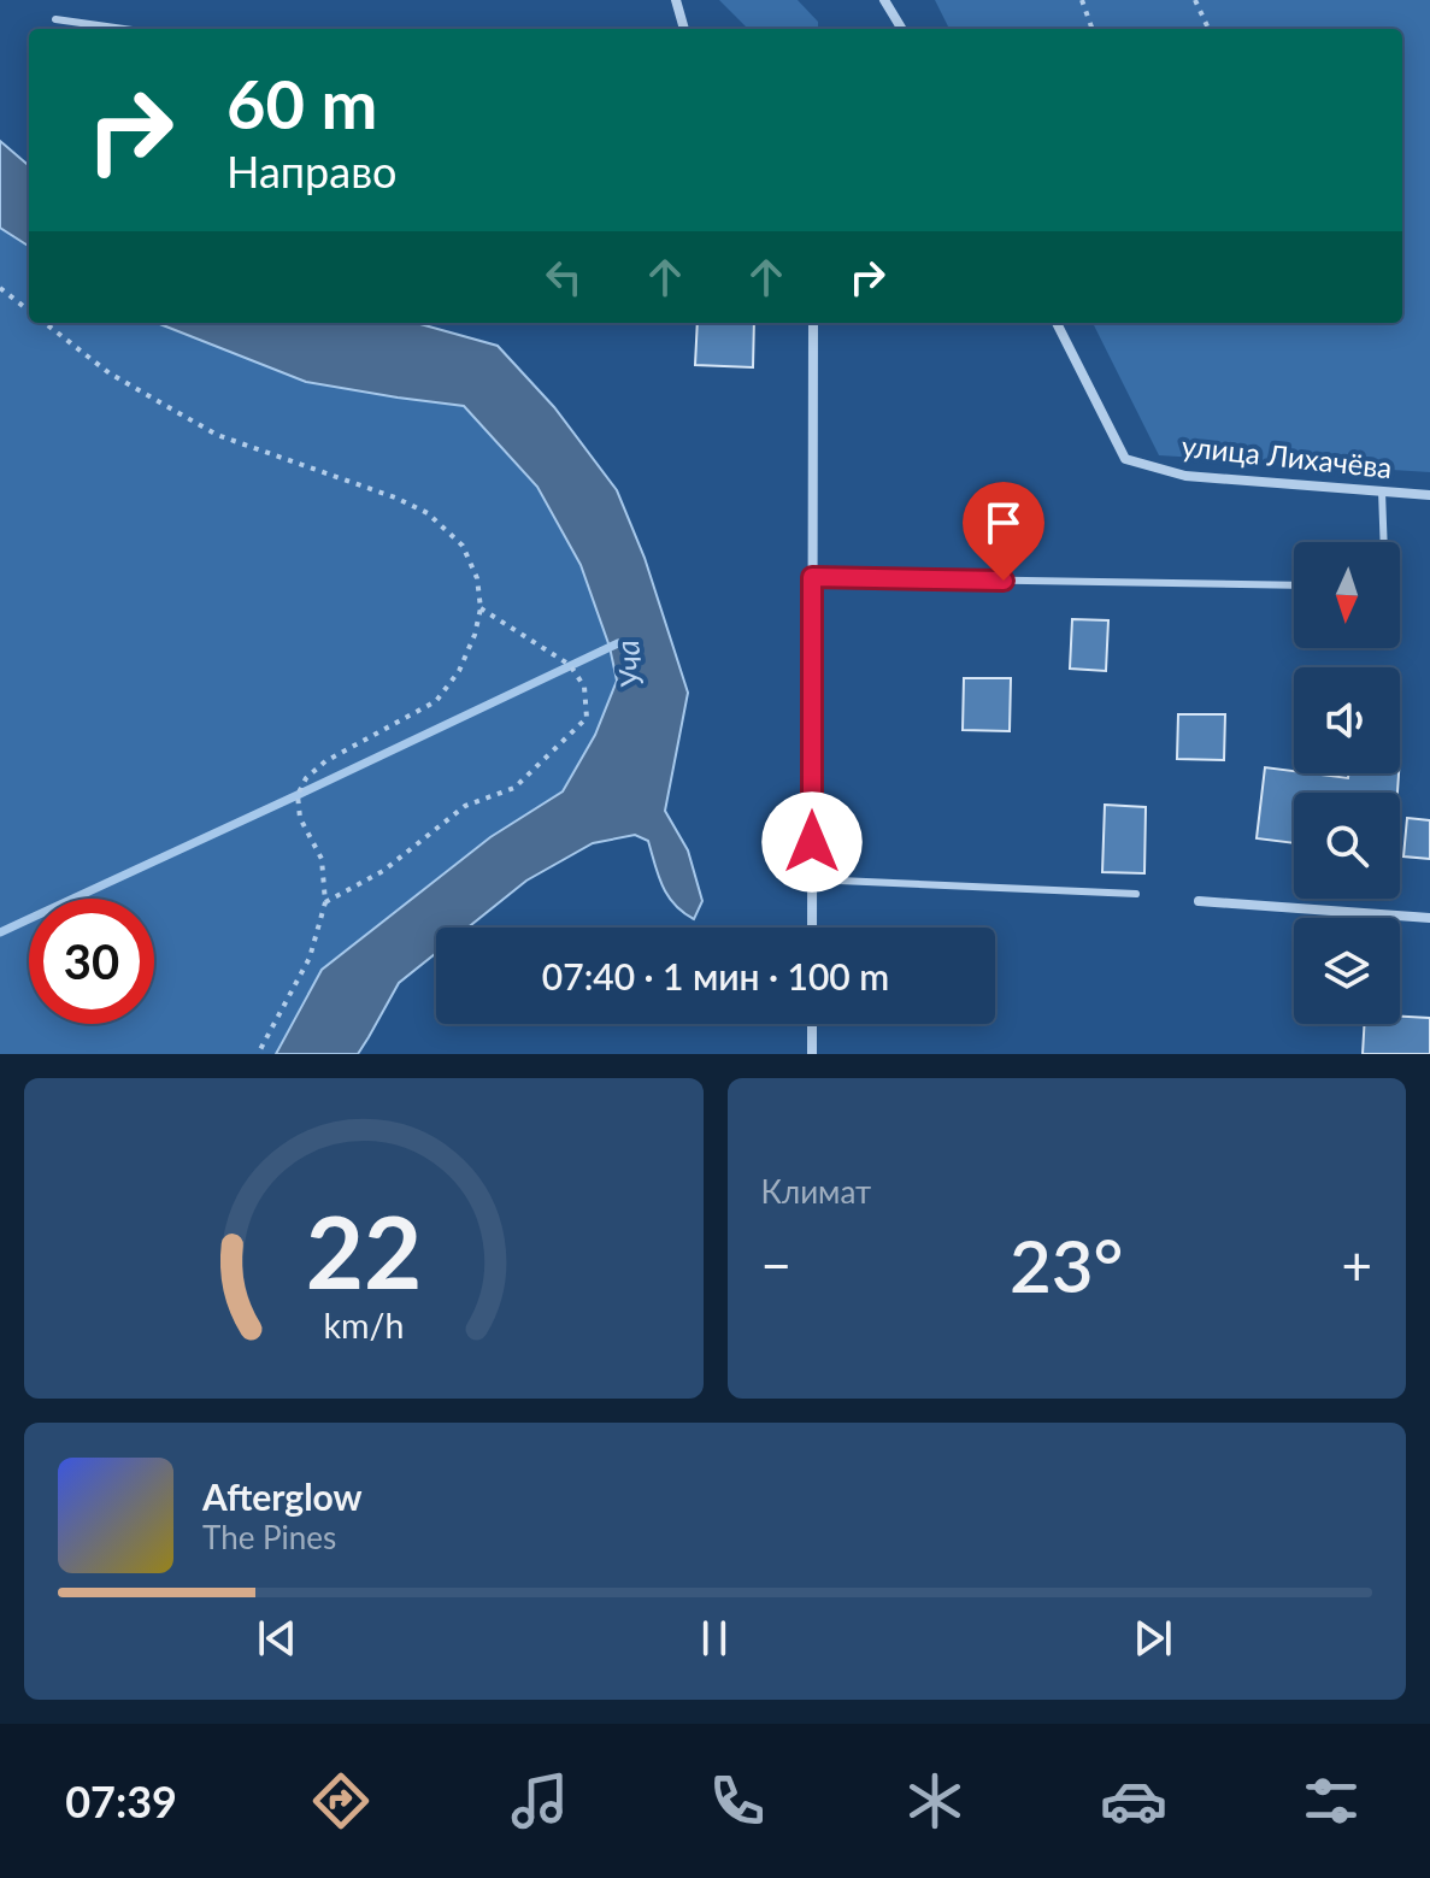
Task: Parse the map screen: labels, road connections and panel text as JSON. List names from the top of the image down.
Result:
{
  "streets": {
    "street": ["улица Лихачёва"]
  },
  "water": ["Уча"],
  "north": "bottom",
  "page": {
    "turn": ["60 m", "Направо"],
    "limit": "30",
    "trip": "07:40 · 1 мин · 100 m",
    "tile": "Климат",
    "heat": ["−", "23°", "+"],
    "song": ["Afterglow", "The Pines"],
    "tabs": "07:39",
    "gauge": ["22", "km/h"]
  }
}
